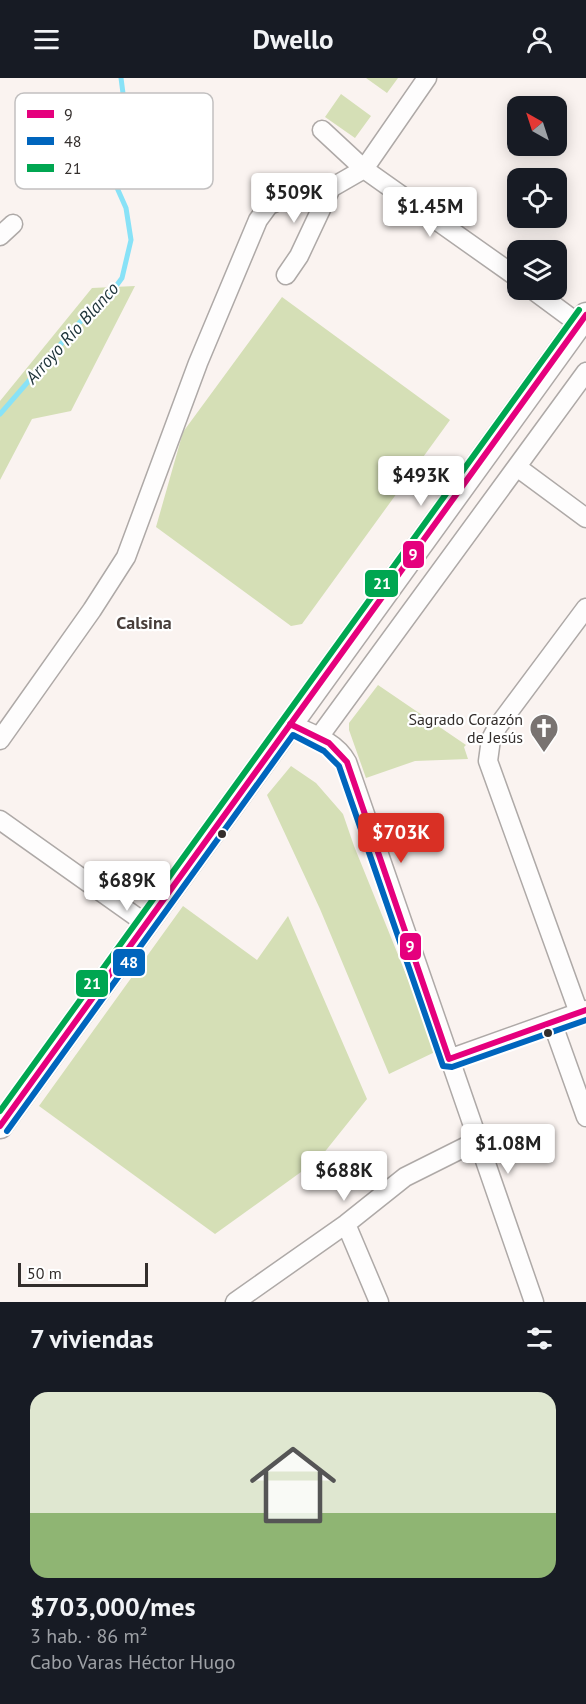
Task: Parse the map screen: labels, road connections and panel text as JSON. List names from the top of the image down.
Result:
{
  "districts": ["Calsina"],
  "water": ["Arroyo Río Blanco"],
  "places": {
    "church": ["Sagrado Corazón de Jesús"]
  },
  "lines": ["transit line 21", "transit line 9", "transit line 48"],
  "legend": ["9", "48", "21"],
  "scale_bar": "50 m",
  "north": "top left",
  "page": {
    "header": "Dwello",
    "price": [
      "$509K",
      "$1.45M",
      "$493K",
      "$703K",
      "$689K",
      "$1.08M",
      "$688K"
    ],
    "scale": "50 m",
    "heading": "7 viviendas",
    "list": [
      {
        "name": "$703,000/mes",
        "note": "3 hab. · 86 m² · Cabo Varas Héctor Hugo"
      }
    ]
  }
}
